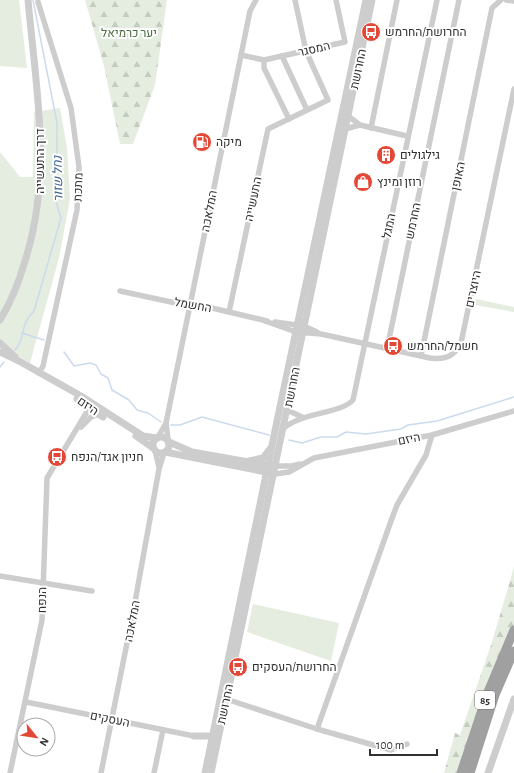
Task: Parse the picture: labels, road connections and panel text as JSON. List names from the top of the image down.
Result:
{
  "streets": {
    "highway": ["85"],
    "street": [
      "המסגר",
      "החרושת",
      "דרך התעשייה",
      "האופן",
      "מתכת",
      "התעשייה",
      "המלאכה",
      "החרמש",
      "המגל",
      "היוצרים",
      "החשמל",
      "היזם",
      "הנפח",
      "העסקים"
    ]
  },
  "crossings": [
    ["המסגר", "התעשייה"],
    ["המסגר", "המלאכה"],
    ["החרושת", "המגל"],
    ["החרושת", "היוצרים"],
    ["החרושת", "החשמל"],
    ["החרושת", "היזם"],
    ["האופן", "היוצרים"],
    ["מתכת", "היזם"],
    ["התעשייה", "החשמל"],
    ["המלאכה", "החשמל"],
    ["המלאכה", "היזם"],
    ["המלאכה", "העסקים"],
    ["החרמש", "היוצרים"],
    ["המגל", "היוצרים"],
    ["היוצרים", "החשמל"],
    ["היזם", "הנפח"],
    ["הנפח", "העסקים"]
  ],
  "water": ["נחל שזור"],
  "parks": ["יער כרמיאל"],
  "places": {
    "bus stop": [
      "החרושת/החרמש",
      "חשמל/החרמש",
      "חניון אגד/הנפח",
      "החרושת/העסקים"
    ],
    "fuel station": ["מיקה"],
    "building": ["גילגולים"],
    "shop": ["רוזן ומינץ"]
  },
  "scale_bar": "100 m",
  "north": "bottom right"
}
